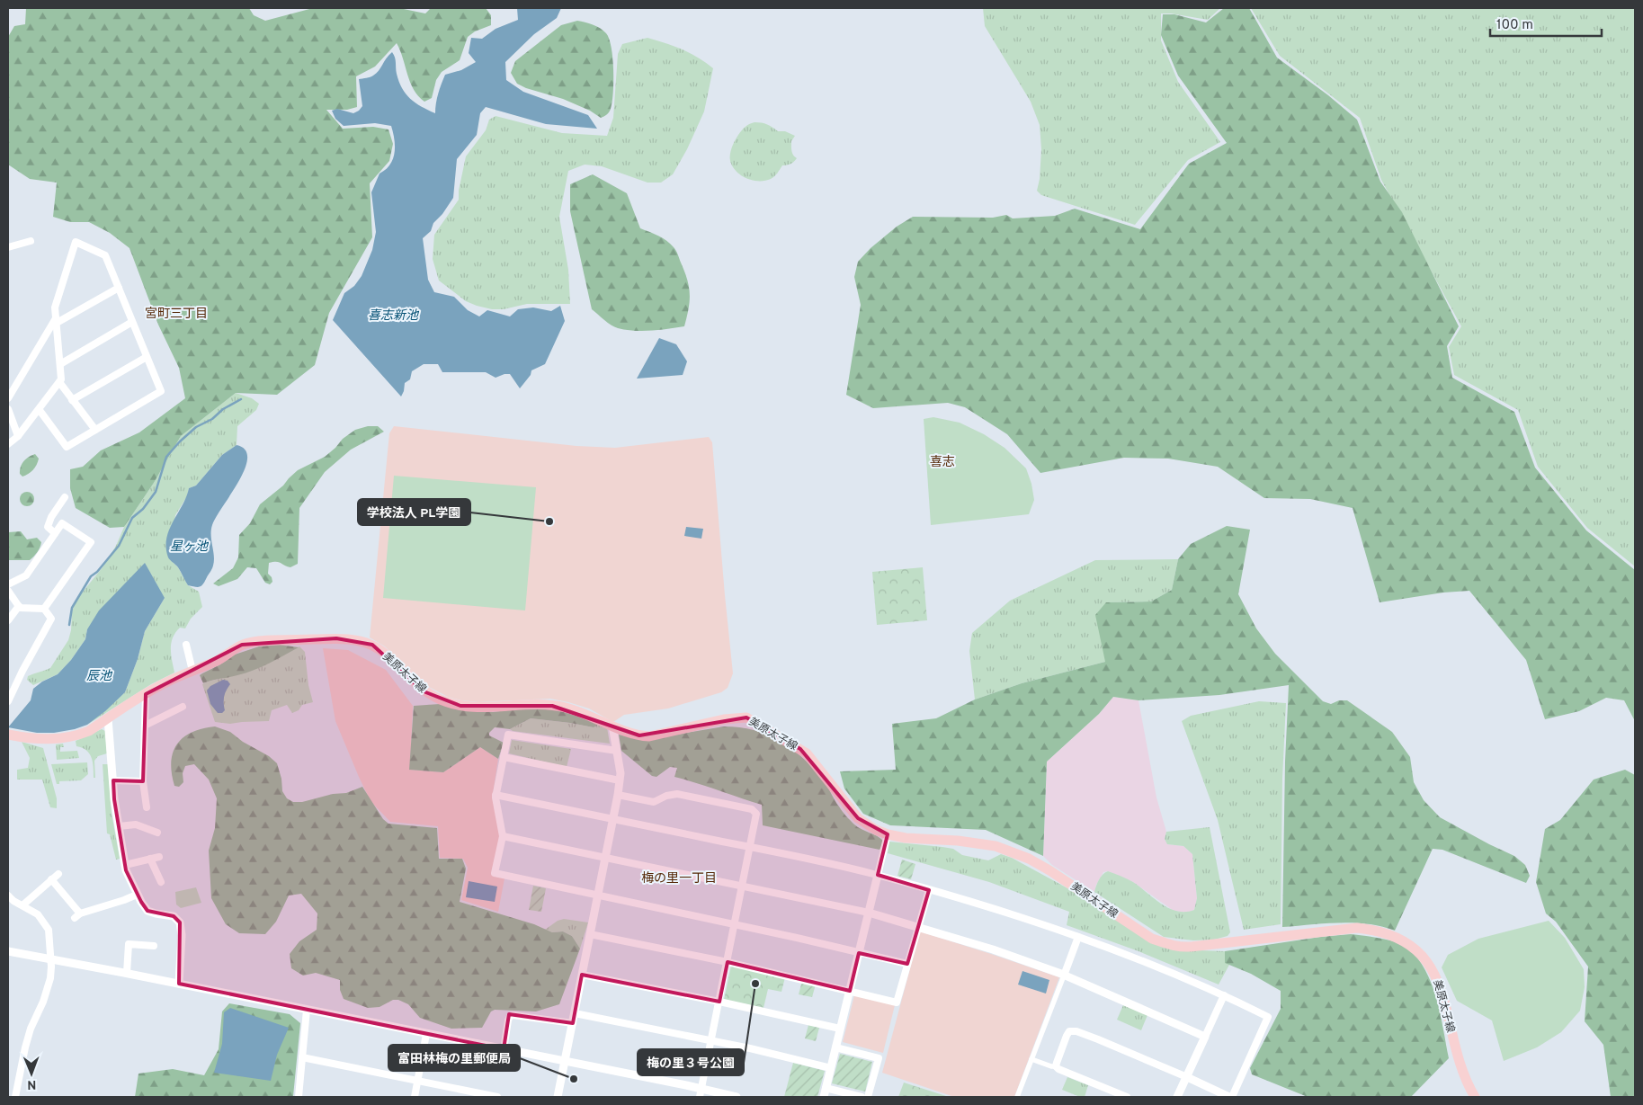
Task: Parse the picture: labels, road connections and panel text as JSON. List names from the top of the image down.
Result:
{
  "streets": {
    "main road": ["美原太子線"]
  },
  "districts": ["宮町三丁目", "喜志", "梅の里一丁目"],
  "water": ["喜志新池", "星ヶ池", "辰池"],
  "places": ["学校法人 PL学園", "梅の里３号公園", "富田林梅の里郵便局"],
  "scale_bar": "100 m",
  "north": "bottom"
}
